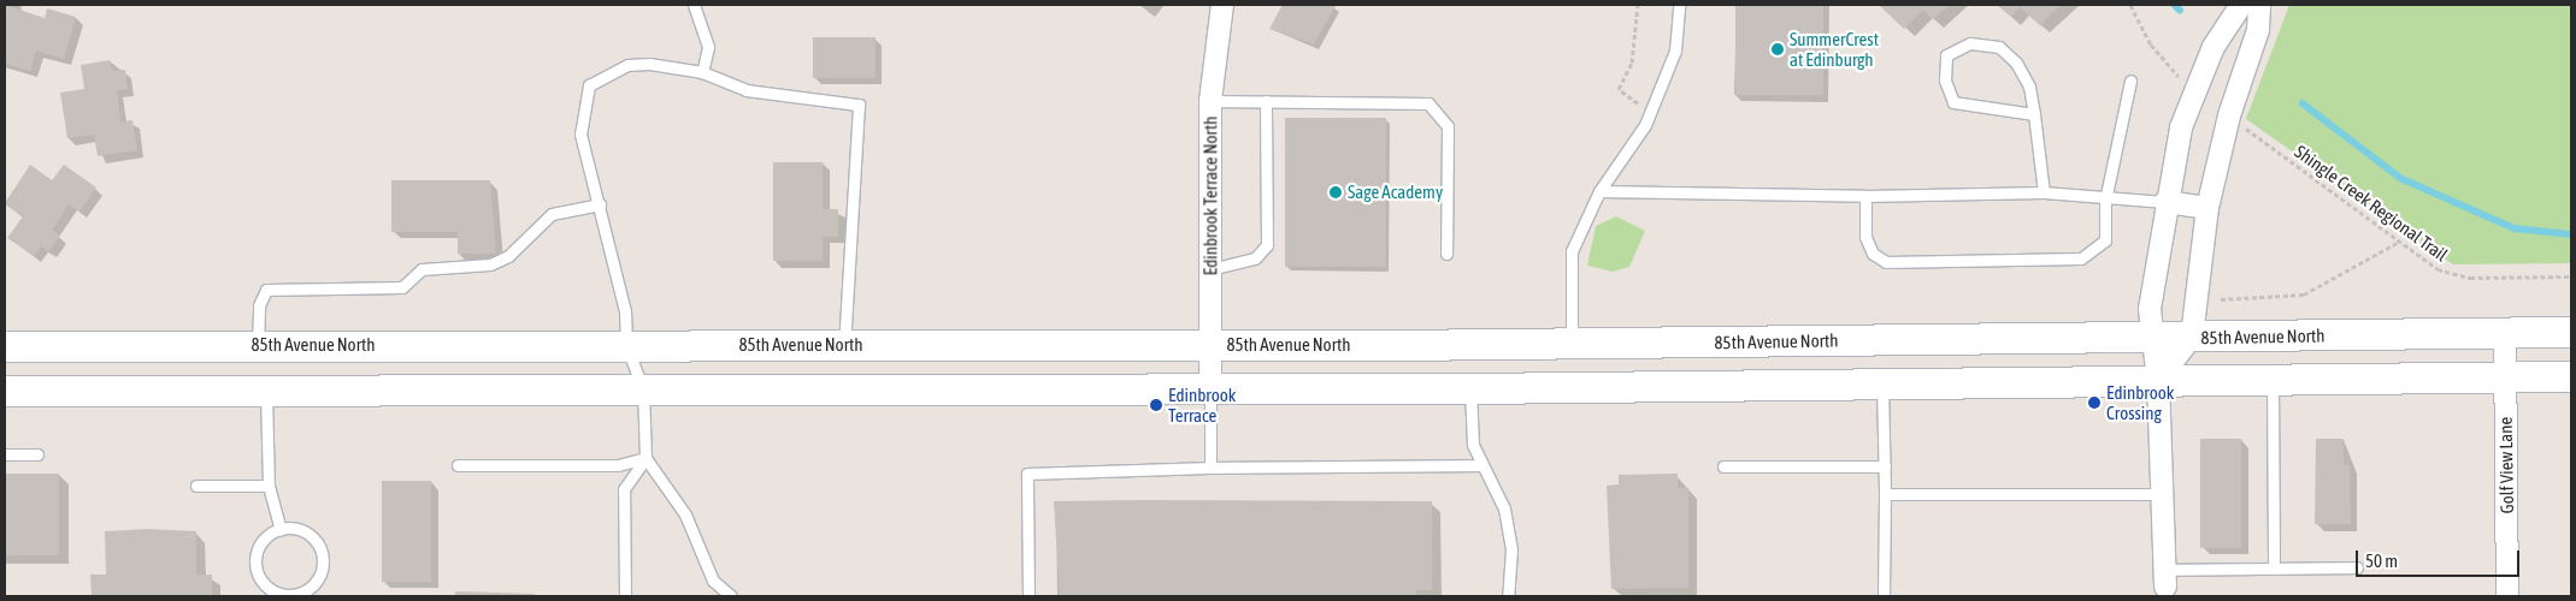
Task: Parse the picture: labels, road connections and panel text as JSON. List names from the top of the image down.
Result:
{
  "streets": {
    "main road": ["85th Avenue North"],
    "street": ["Edinbrook Terrace North", "Golf View Lane"],
    "path": ["Shingle Creek Regional Trail"]
  },
  "crossings": [
    ["Edinbrook Terrace North", "85th Avenue North"],
    ["85th Avenue North", "Golf View Lane"]
  ],
  "places": [
    "SummerCrest at Edinburgh",
    "Sage Academy",
    "Edinbrook Crossing",
    "Edinbrook Terrace"
  ],
  "scale_bar": "50 m"
}
